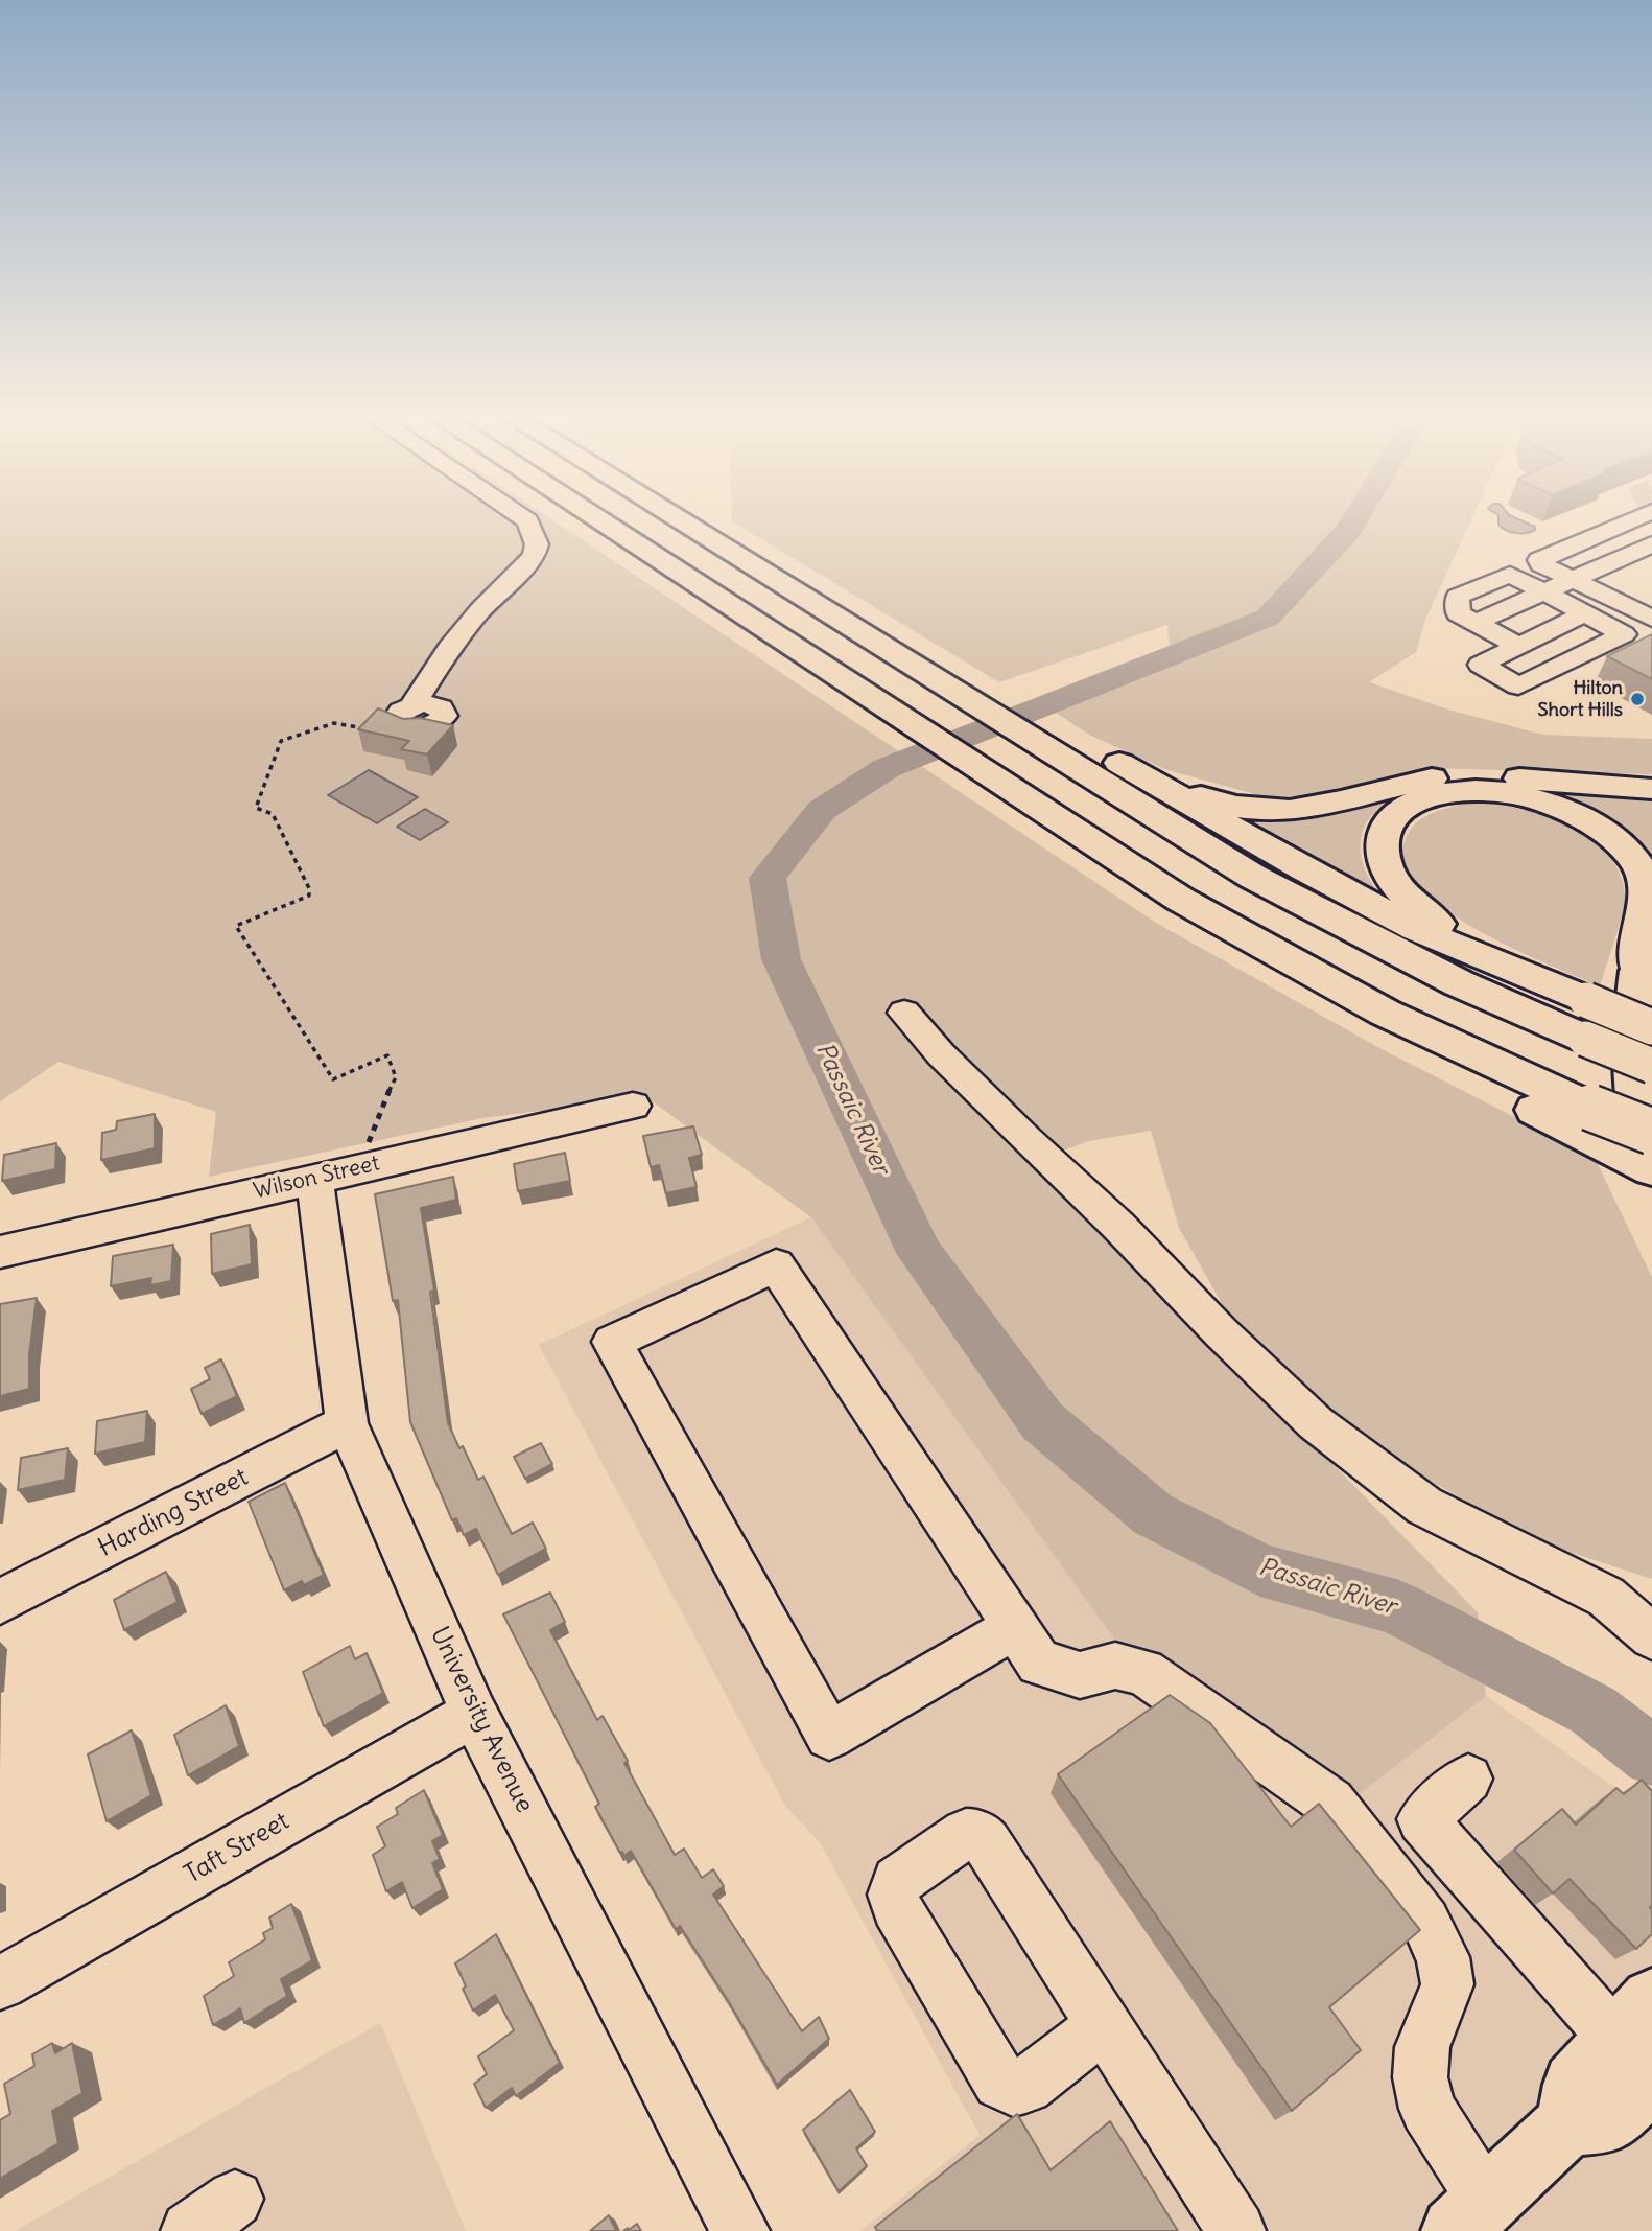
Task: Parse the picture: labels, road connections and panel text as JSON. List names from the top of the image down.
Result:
{
  "streets": {
    "street": [
      "Wilson Street",
      "Harding Street",
      "University Avenue",
      "Taft Street"
    ]
  },
  "crossings": [
    ["Wilson Street", "University Avenue"],
    ["Harding Street", "University Avenue"],
    ["University Avenue", "Taft Street"]
  ],
  "water": ["Passaic River"],
  "places": ["Hilton Short Hills"]
}
